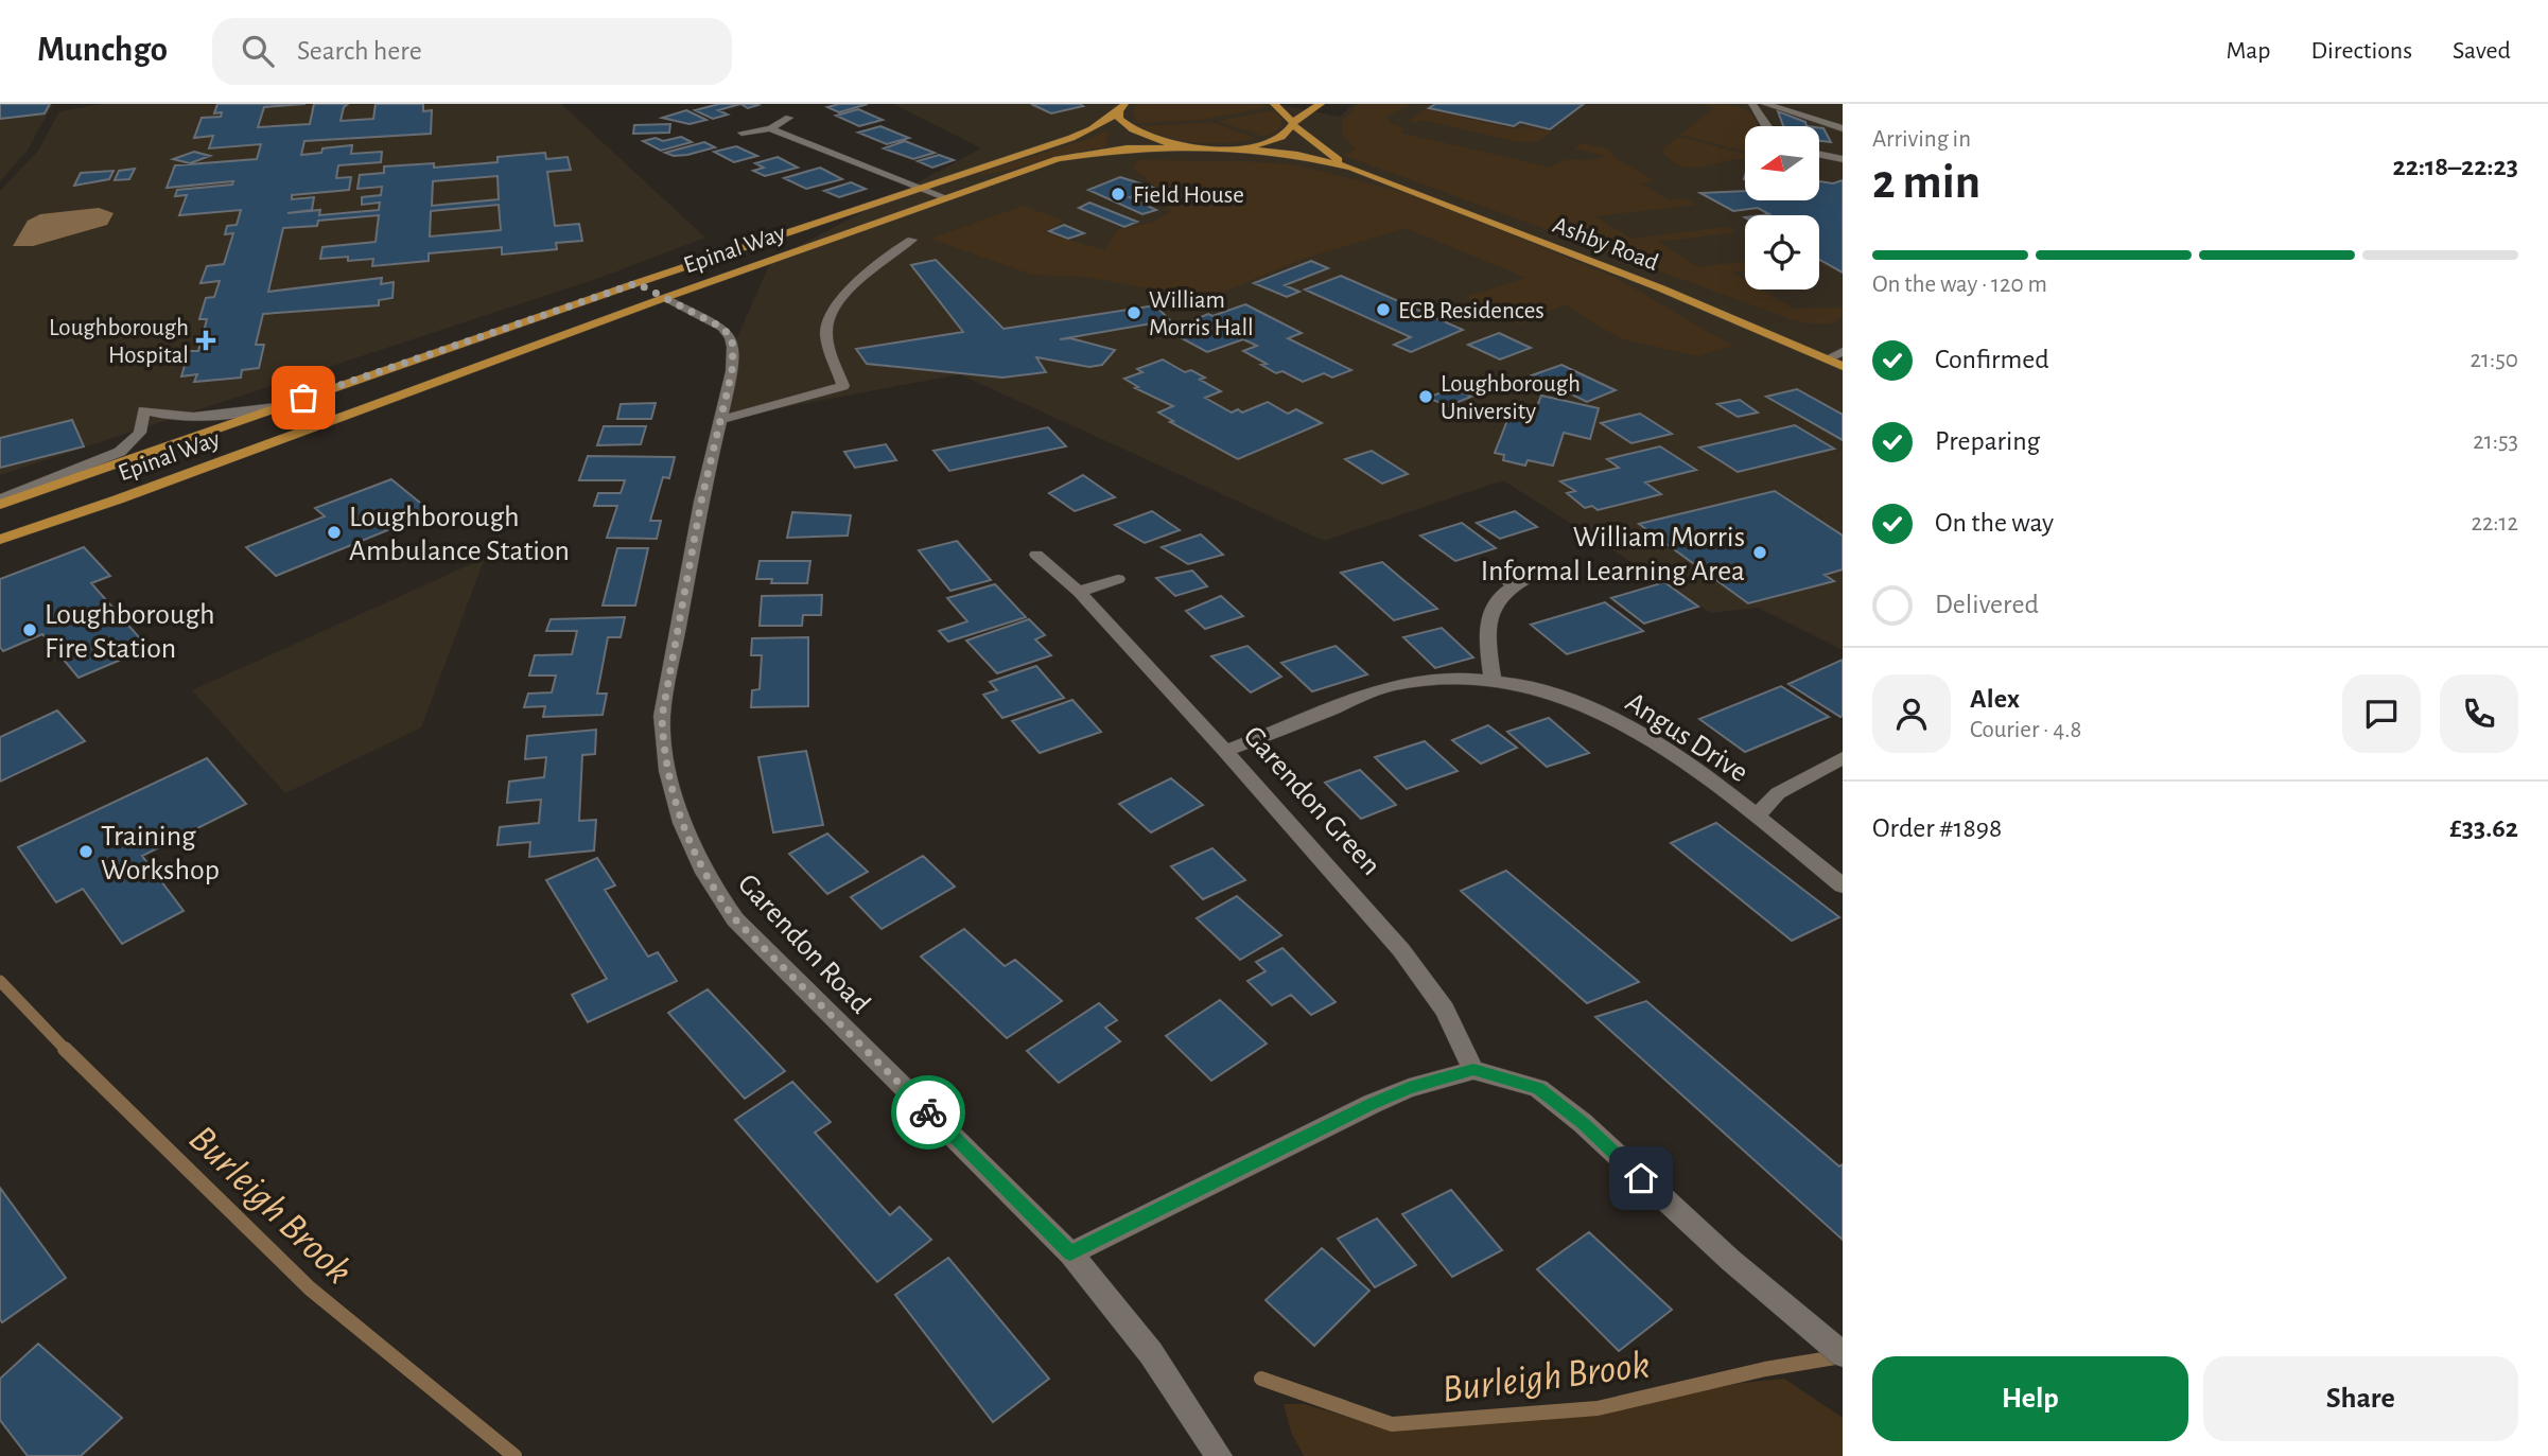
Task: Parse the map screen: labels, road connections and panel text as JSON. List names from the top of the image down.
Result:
{
  "streets": {
    "main road": ["Ashby Road", "Epinal Way"],
    "street": ["Angus Drive", "Garendon Green", "Garendon Road"]
  },
  "crossings": [
    ["Epinal Way", "Garendon Road"],
    ["Angus Drive", "Garendon Green"]
  ],
  "water": ["Burleigh Brook"],
  "places": {
    "other": [
      "Field House",
      "ECB Residences",
      "William Morris Hall",
      "Loughborough University",
      "Loughborough Ambulance Station",
      "William Morris Informal Learning Area",
      "Loughborough Fire Station",
      "Training Workshop"
    ],
    "health": ["Loughborough Hospital"]
  },
  "north": "left",
  "page": {
    "header": "Munchgo",
    "search": "Search here",
    "nav": ["Map", "Directions", "Saved"],
    "heading": ["2 min", "Arriving in", "22:18–22:23"],
    "panel": [
      "Alex",
      "Courier · 4.8",
      "Order #1898",
      "£33.62"
    ],
    "bar": "On the way · 120 m",
    "list": [
      ["Confirmed", "21:50"],
      ["Preparing", "21:53"],
      ["On the way", "22:12"],
      "Delivered"
    ],
    "buttons": ["Help", "Share"]
  }
}
